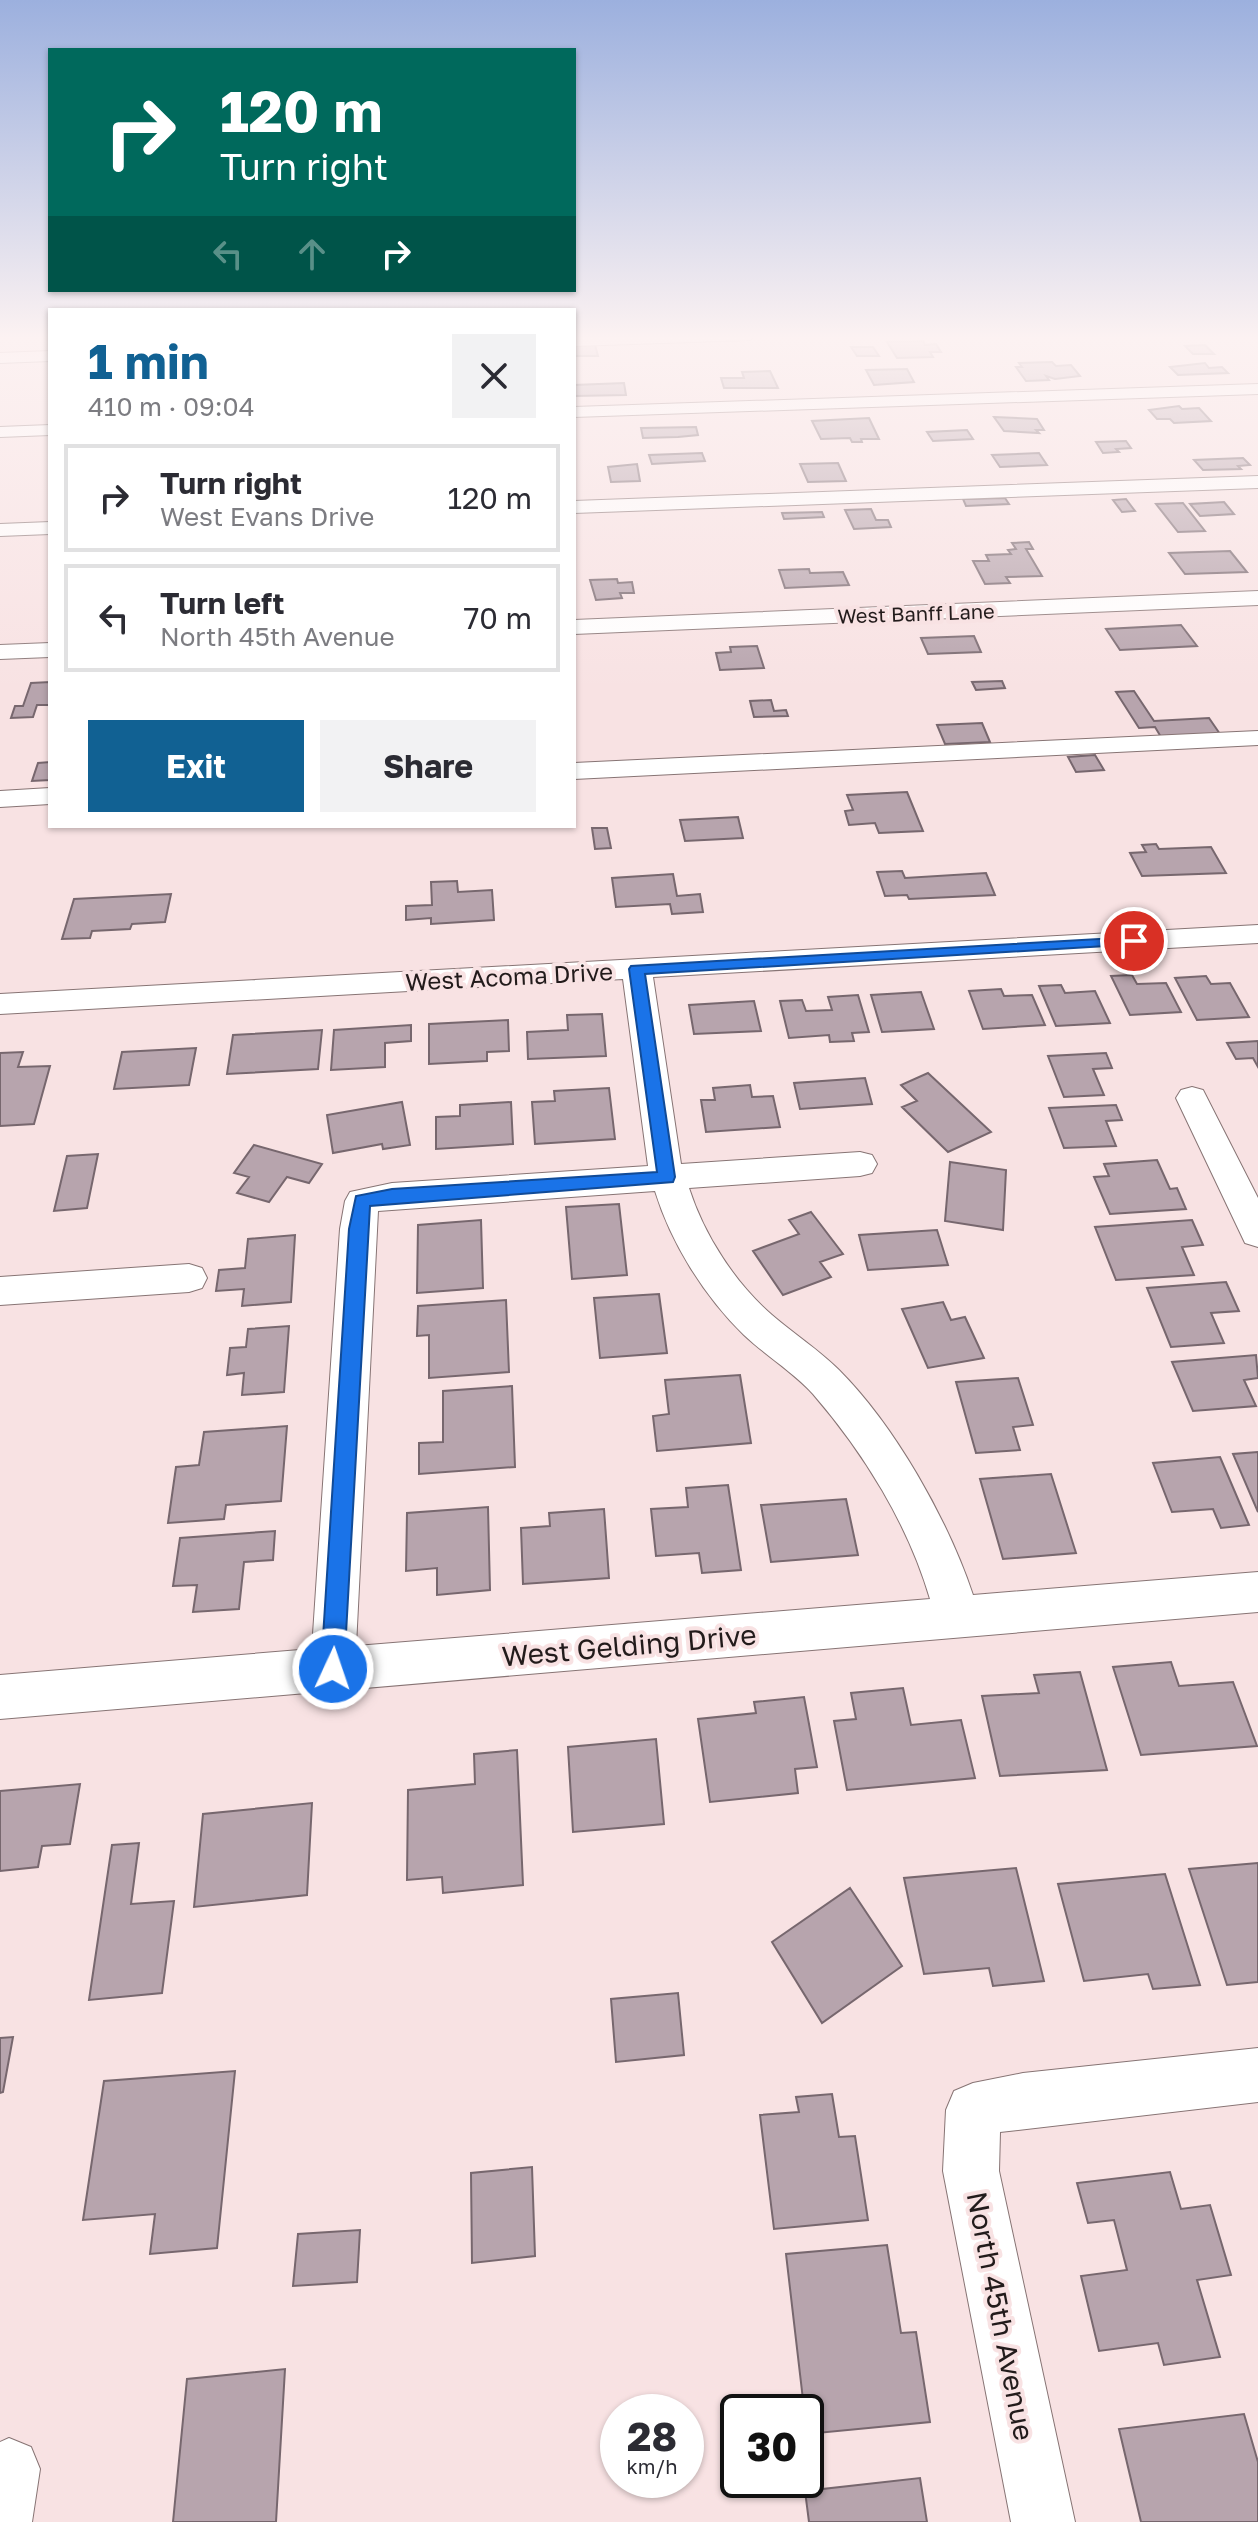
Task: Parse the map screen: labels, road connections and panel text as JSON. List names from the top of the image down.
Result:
{
  "streets": {
    "street": [
      "West Banff Lane",
      "West Acoma Drive",
      "West Gelding Drive",
      "North 45th Avenue"
    ]
  },
  "page": {
    "turn": ["120 m", "Turn right"],
    "heading": ["1 min", "410 m · 09:04"],
    "list": [
      {
        "name": "Turn right",
        "note": "West Evans Drive",
        "value": "120 m"
      },
      {
        "name": "Turn left",
        "note": "North 45th Avenue",
        "value": "70 m"
      }
    ],
    "buttons": ["Exit", "Share"],
    "speed": "28 km/h",
    "limit": "30"
  }
}
